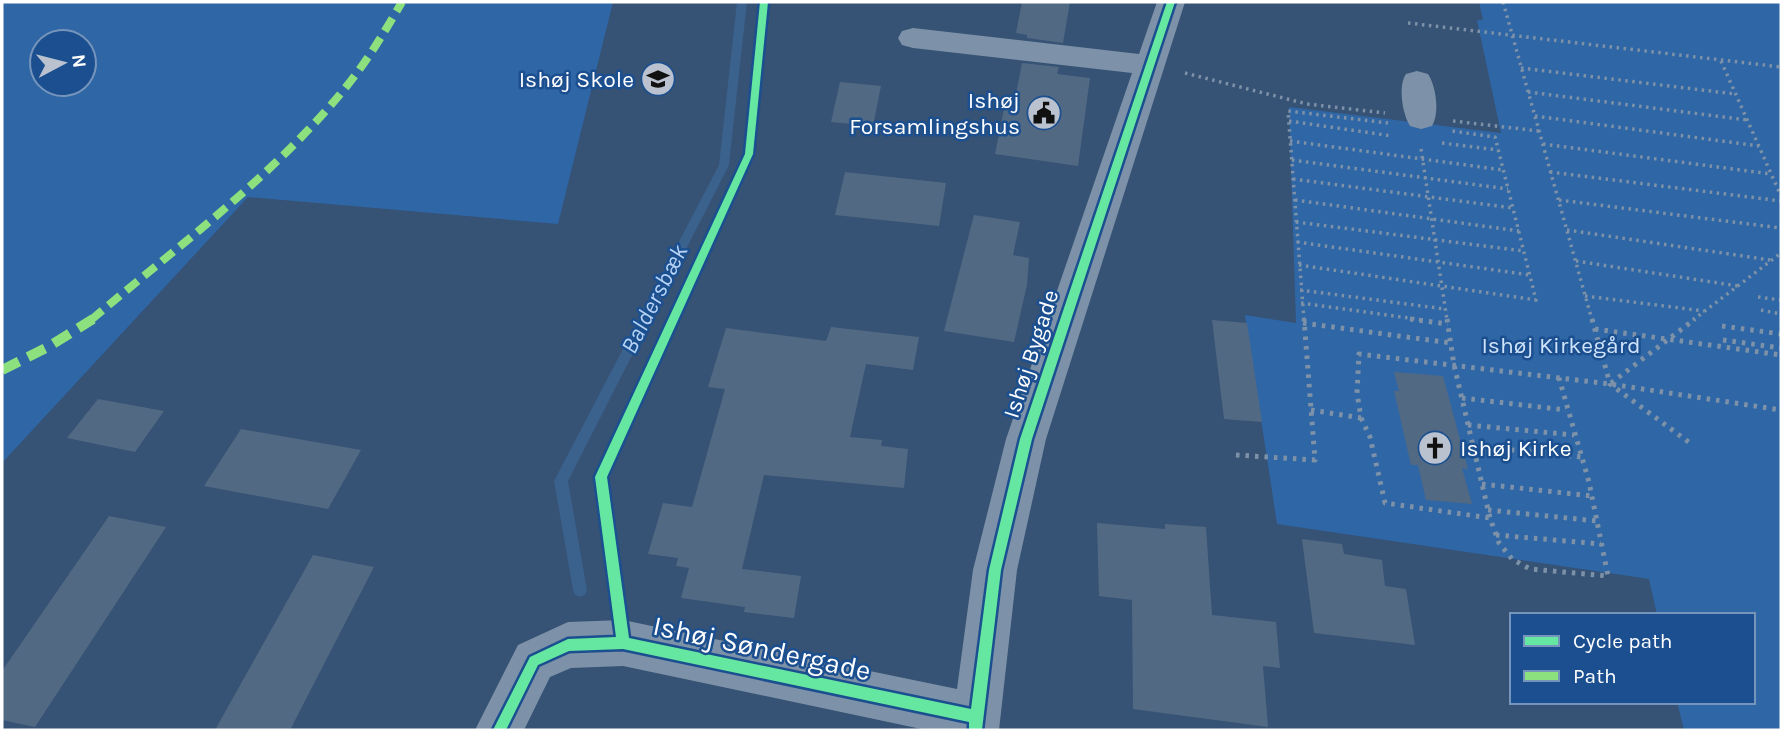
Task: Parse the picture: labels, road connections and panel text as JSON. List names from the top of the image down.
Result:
{
  "streets": {
    "street": ["Ishøj Bygade", "Ishøj Søndergade"]
  },
  "crossings": [
    ["Ishøj Bygade", "Ishøj Søndergade"]
  ],
  "water": ["Baldersbæk"],
  "parks": ["Ishøj Kirkegård"],
  "places": {
    "school or university": ["Ishøj Skole"],
    "public building": ["Ishøj Forsamlingshus"],
    "church": ["Ishøj Kirke"]
  },
  "legend": ["Cycle path", "Path"],
  "north": "right"
}
